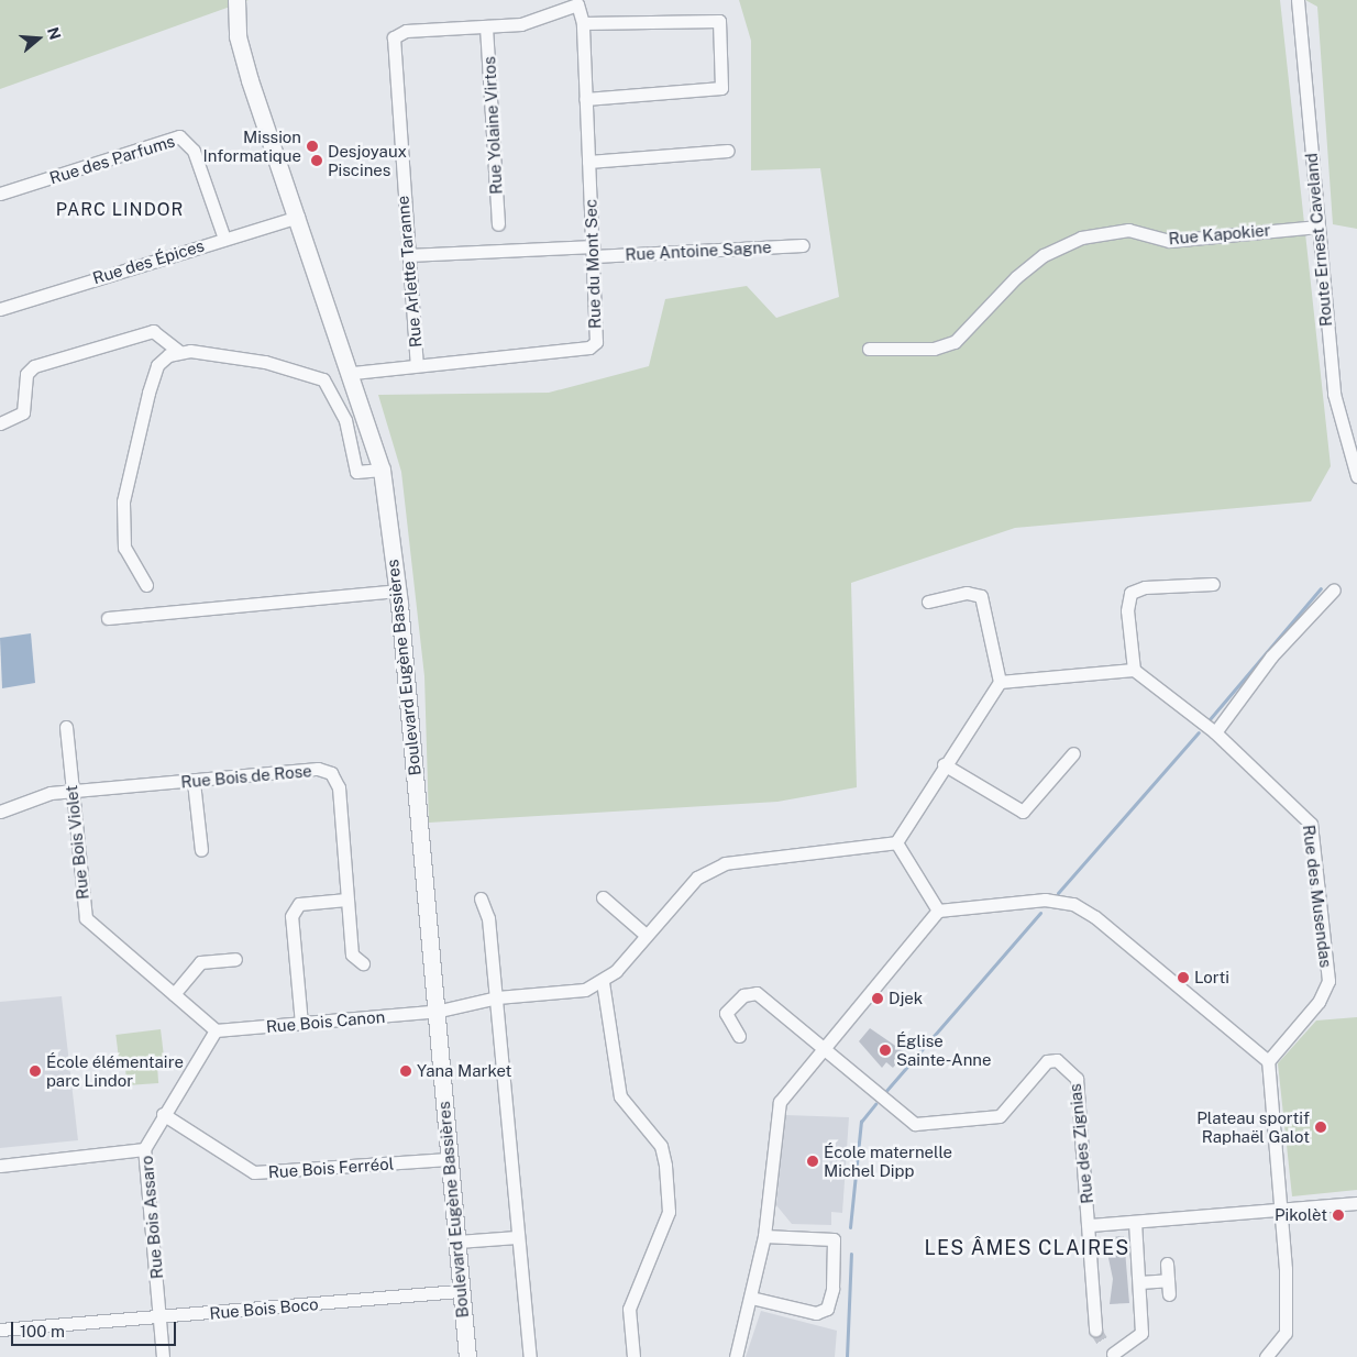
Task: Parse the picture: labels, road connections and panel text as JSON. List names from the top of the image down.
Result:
{
  "streets": {
    "street": [
      "Rue Yolaine Virtos",
      "Rue des Parfums",
      "Rue Kapokier",
      "Route Ernest Caveland",
      "Rue Antoine Sagne",
      "Rue des Épices",
      "Rue du Mont Sec",
      "Rue Arlette Taranne",
      "Boulevard Eugène Bassières",
      "Rue Bois de Rose",
      "Rue Bois Violet",
      "Rue des Musendas",
      "Rue Bois Canon",
      "Rue des Zignias",
      "Rue Bois Ferréol",
      "Rue Bois Assaro",
      "Rue Bois Boco"
    ]
  },
  "crossings": [
    ["Rue Yolaine Virtos", "Rue Arlette Taranne"],
    ["Rue des Parfums", "Rue des Épices"],
    ["Rue Kapokier", "Route Ernest Caveland"],
    ["Rue Antoine Sagne", "Rue du Mont Sec"],
    ["Rue Antoine Sagne", "Rue Arlette Taranne"],
    ["Rue des Épices", "Boulevard Eugène Bassières"],
    ["Rue du Mont Sec", "Rue Arlette Taranne"],
    ["Rue du Mont Sec", "Boulevard Eugène Bassières"],
    ["Boulevard Eugène Bassières", "Rue Bois Canon"],
    ["Boulevard Eugène Bassières", "Rue Bois Ferréol"],
    ["Boulevard Eugène Bassières", "Rue Bois Boco"],
    ["Rue Bois de Rose", "Rue Bois Violet"],
    ["Rue Bois Violet", "Rue Bois Canon"],
    ["Rue Bois Violet", "Rue Bois Assaro"],
    ["Rue Bois Canon", "Rue Bois Assaro"],
    ["Rue Bois Ferréol", "Rue Bois Assaro"],
    ["Rue Bois Assaro", "Rue Bois Boco"]
  ],
  "districts": ["PARC LINDOR", "LES ÂMES CLAIRES"],
  "places": [
    "Mission Informatique",
    "Desjoyaux Piscines",
    "Lorti",
    "Djek",
    "Église Sainte-Anne",
    "École élémentaire parc Lindor",
    "Yana Market",
    "Plateau sportif Raphaël Galot",
    "École maternelle Michel Dipp",
    "Pikolèt"
  ],
  "scale_bar": "100 m",
  "north": "right"
}
